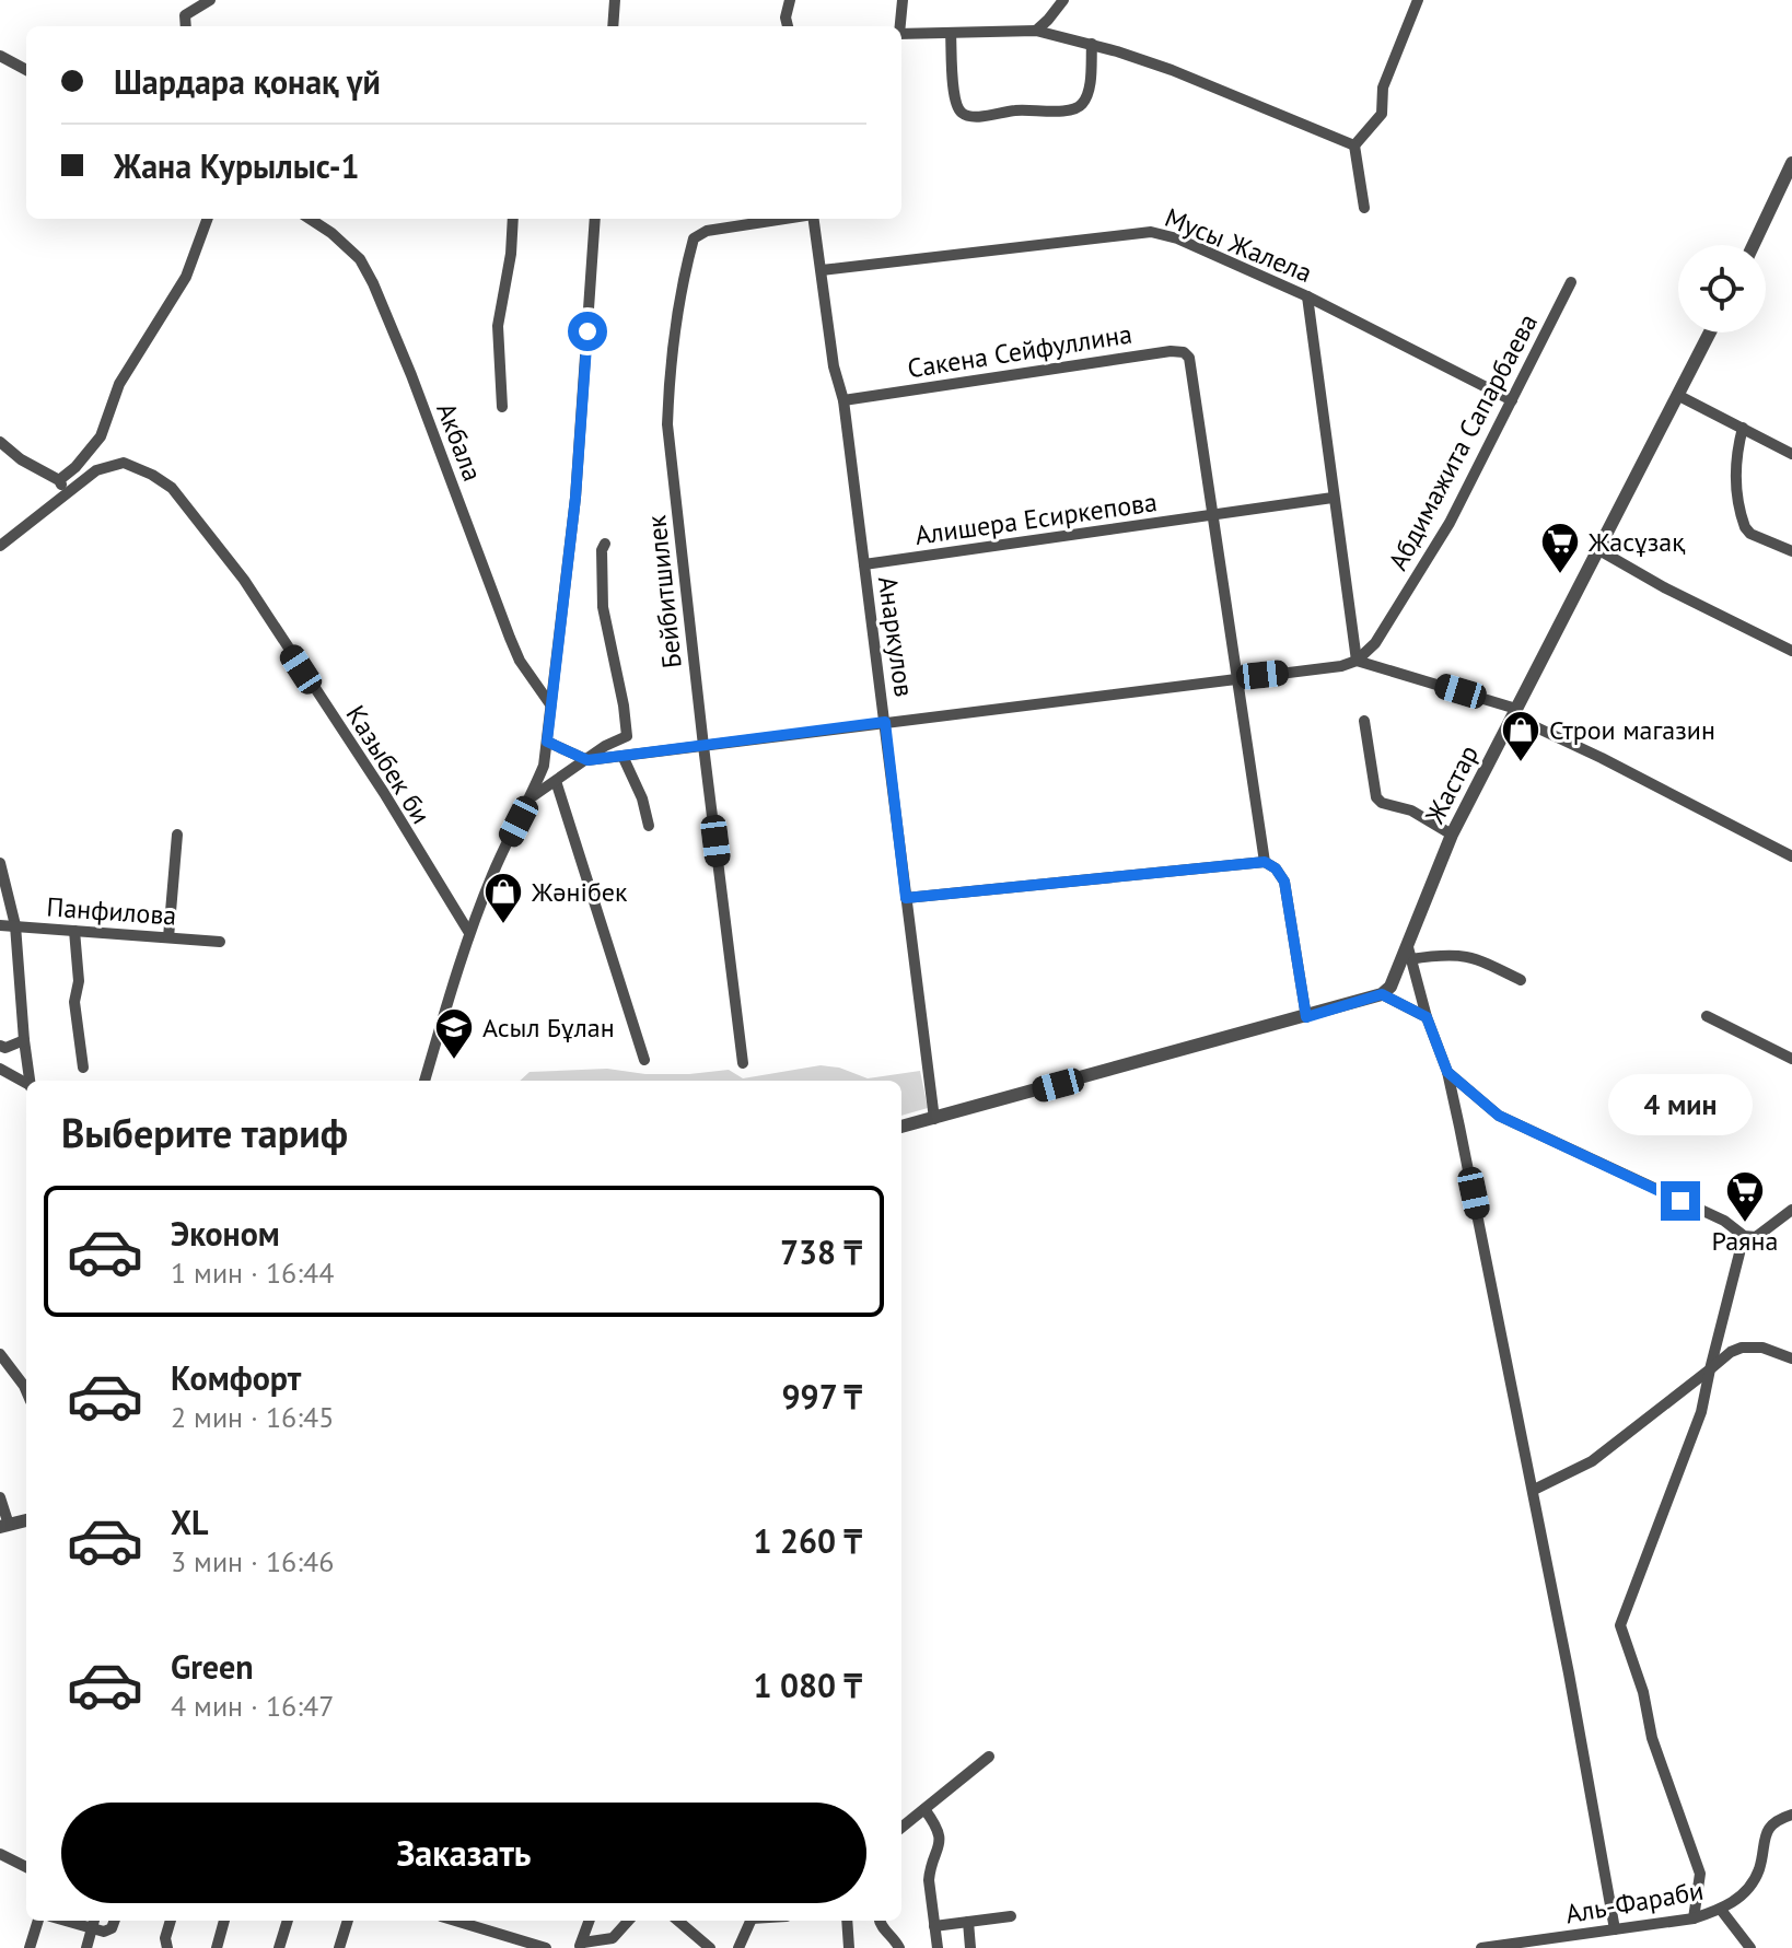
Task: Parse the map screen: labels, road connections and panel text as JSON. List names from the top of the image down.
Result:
{
  "streets": {
    "street": [
      "Мусы Жалела",
      "Сакена Сейфуллина",
      "Акбала",
      "Абдимажита Сапарбаева",
      "Алишера Есиркепова",
      "Бейбитшилек",
      "Анаркулов",
      "Казыбек би",
      "Жастар",
      "Панфилова",
      "Аль-Фараби"
    ]
  },
  "crossings": [
    ["Мусы Жалела", "Абдимажита Сапарбаева"],
    ["Мусы Жалела", "Анаркулов"],
    ["Сакена Сейфуллина", "Алишера Есиркепова"],
    ["Сакена Сейфуллина", "Анаркулов"],
    ["Алишера Есиркепова", "Анаркулов"]
  ],
  "places": {
    "supermarket": ["Жасұзақ", "Раяна"],
    "shop": ["Строи магазин", "Жәнібек"],
    "school or university": ["Асыл Бұлан"]
  },
  "page": {
    "banner": ["Шардара қонақ үй", "Жана Курылыс-1"],
    "bubble": "4 мин",
    "heading": "Выберите тариф",
    "list": [
      {
        "name": "Эконом",
        "note": "1 мин · 16:44",
        "value": "738 ₸"
      },
      {
        "name": "Комфорт",
        "note": "2 мин · 16:45",
        "value": "997 ₸"
      },
      {
        "name": "XL",
        "note": "3 мин · 16:46",
        "value": "1 260 ₸"
      },
      {
        "name": "Green",
        "note": "4 мин · 16:47",
        "value": "1 080 ₸"
      }
    ],
    "buttons": "Заказать"
  }
}
